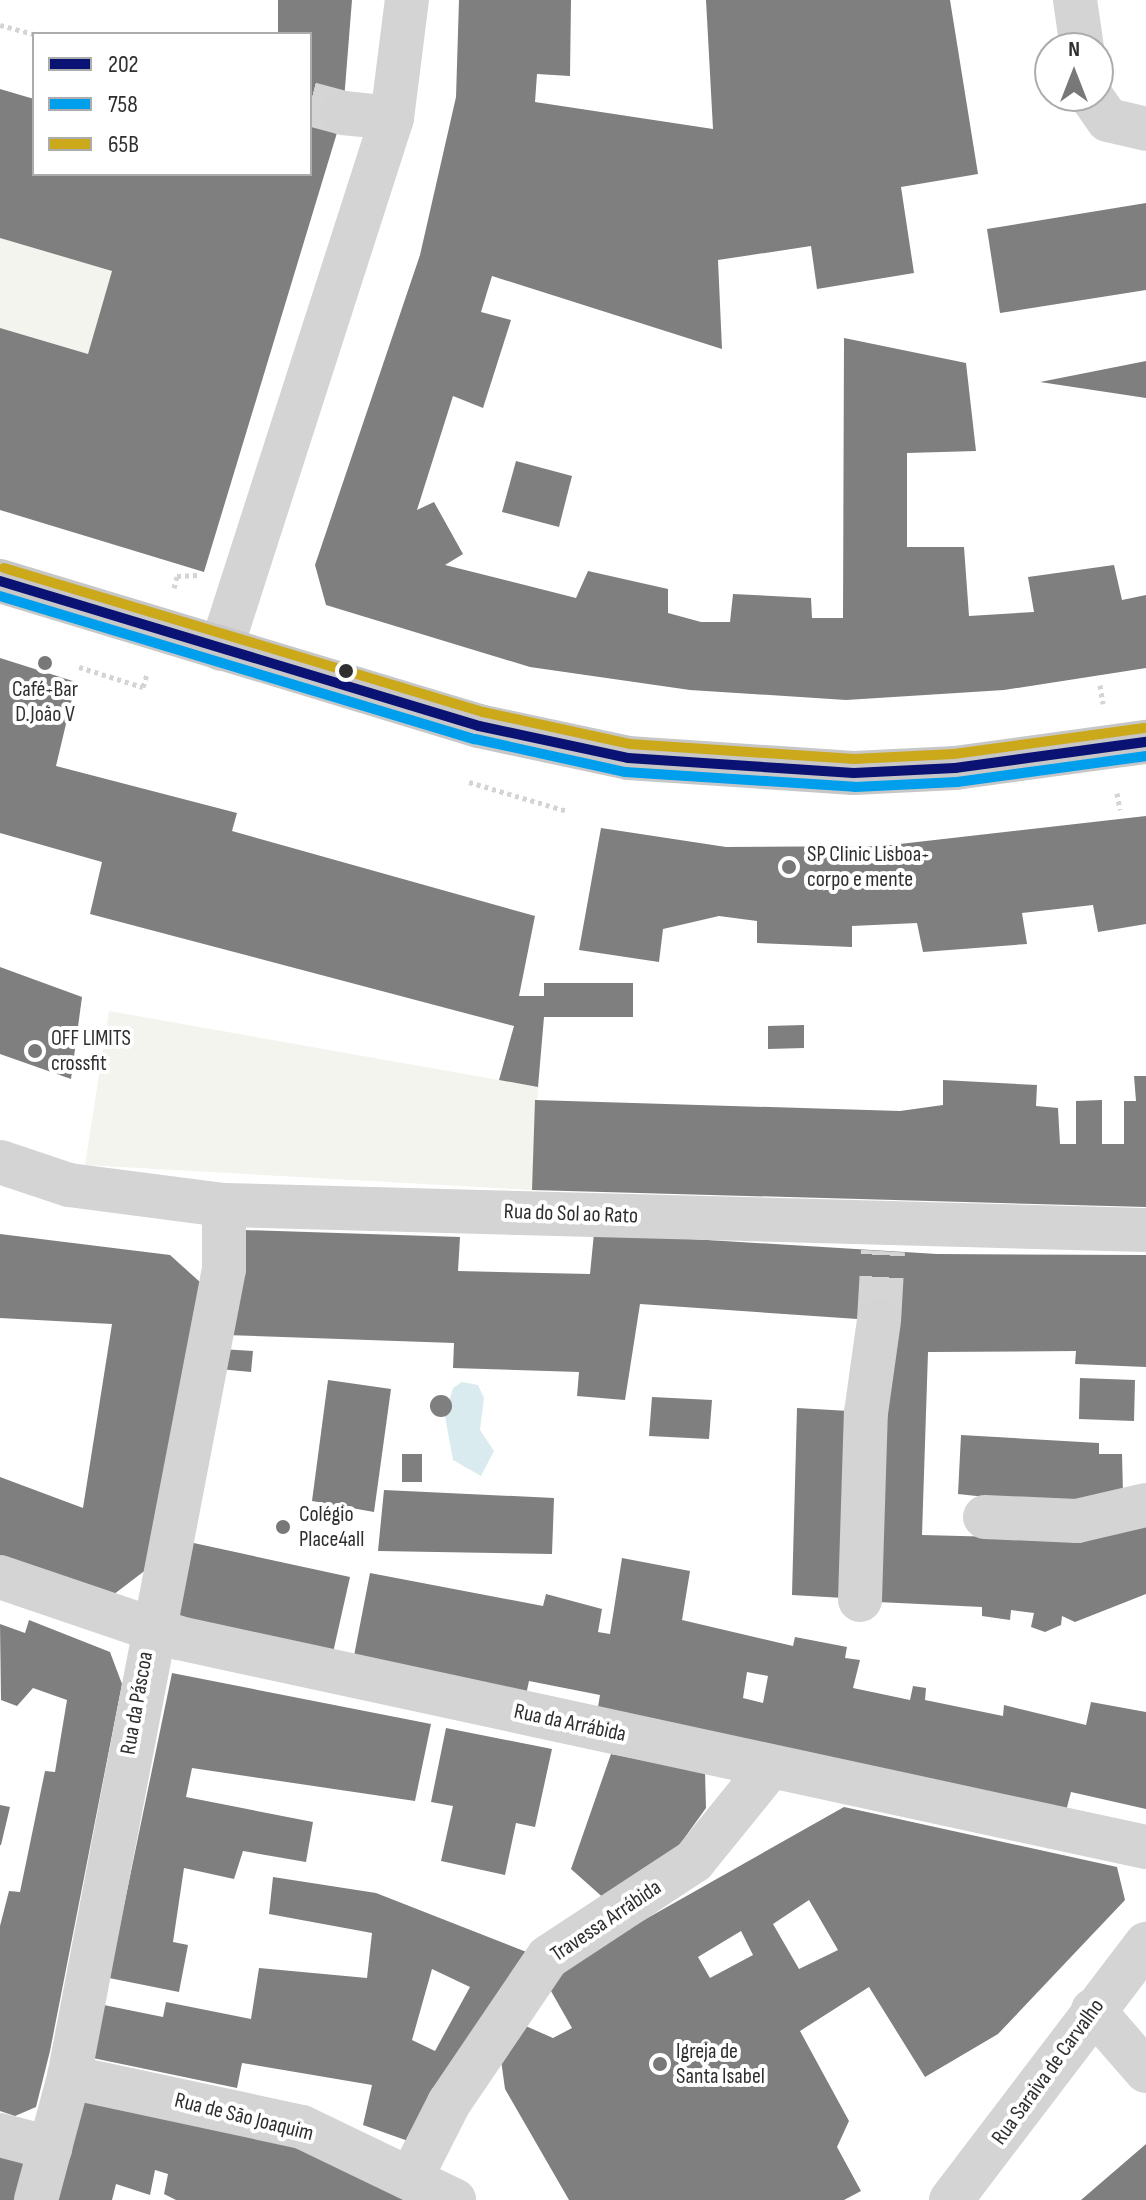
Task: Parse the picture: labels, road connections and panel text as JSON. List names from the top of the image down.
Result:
{
  "streets": {
    "street": [
      "Rua do Sol ao Rato",
      "Rua da Páscoa",
      "Rua da Arrábida",
      "Travessa Arrábida",
      "Rua Saraiva de Carvalho",
      "Rua de São Joaquim"
    ]
  },
  "crossings": [
    ["Rua do Sol ao Rato", "Rua da Páscoa"],
    ["Rua da Páscoa", "Rua da Arrábida"],
    ["Rua da Páscoa", "Rua de São Joaquim"],
    ["Rua da Arrábida", "Travessa Arrábida"],
    ["Travessa Arrábida", "Rua de São Joaquim"]
  ],
  "places": [
    "Café-Bar D.João V",
    "SP Clinic Lisboa- corpo e mente",
    "OFF LIMITS crossfit",
    "Colégio Place4all",
    "Igreja de Santa Isabel"
  ],
  "lines": ["transit line 65B", "transit line 202", "transit line 758"],
  "legend": ["202", "758", "65B"],
  "north": "top"
}
